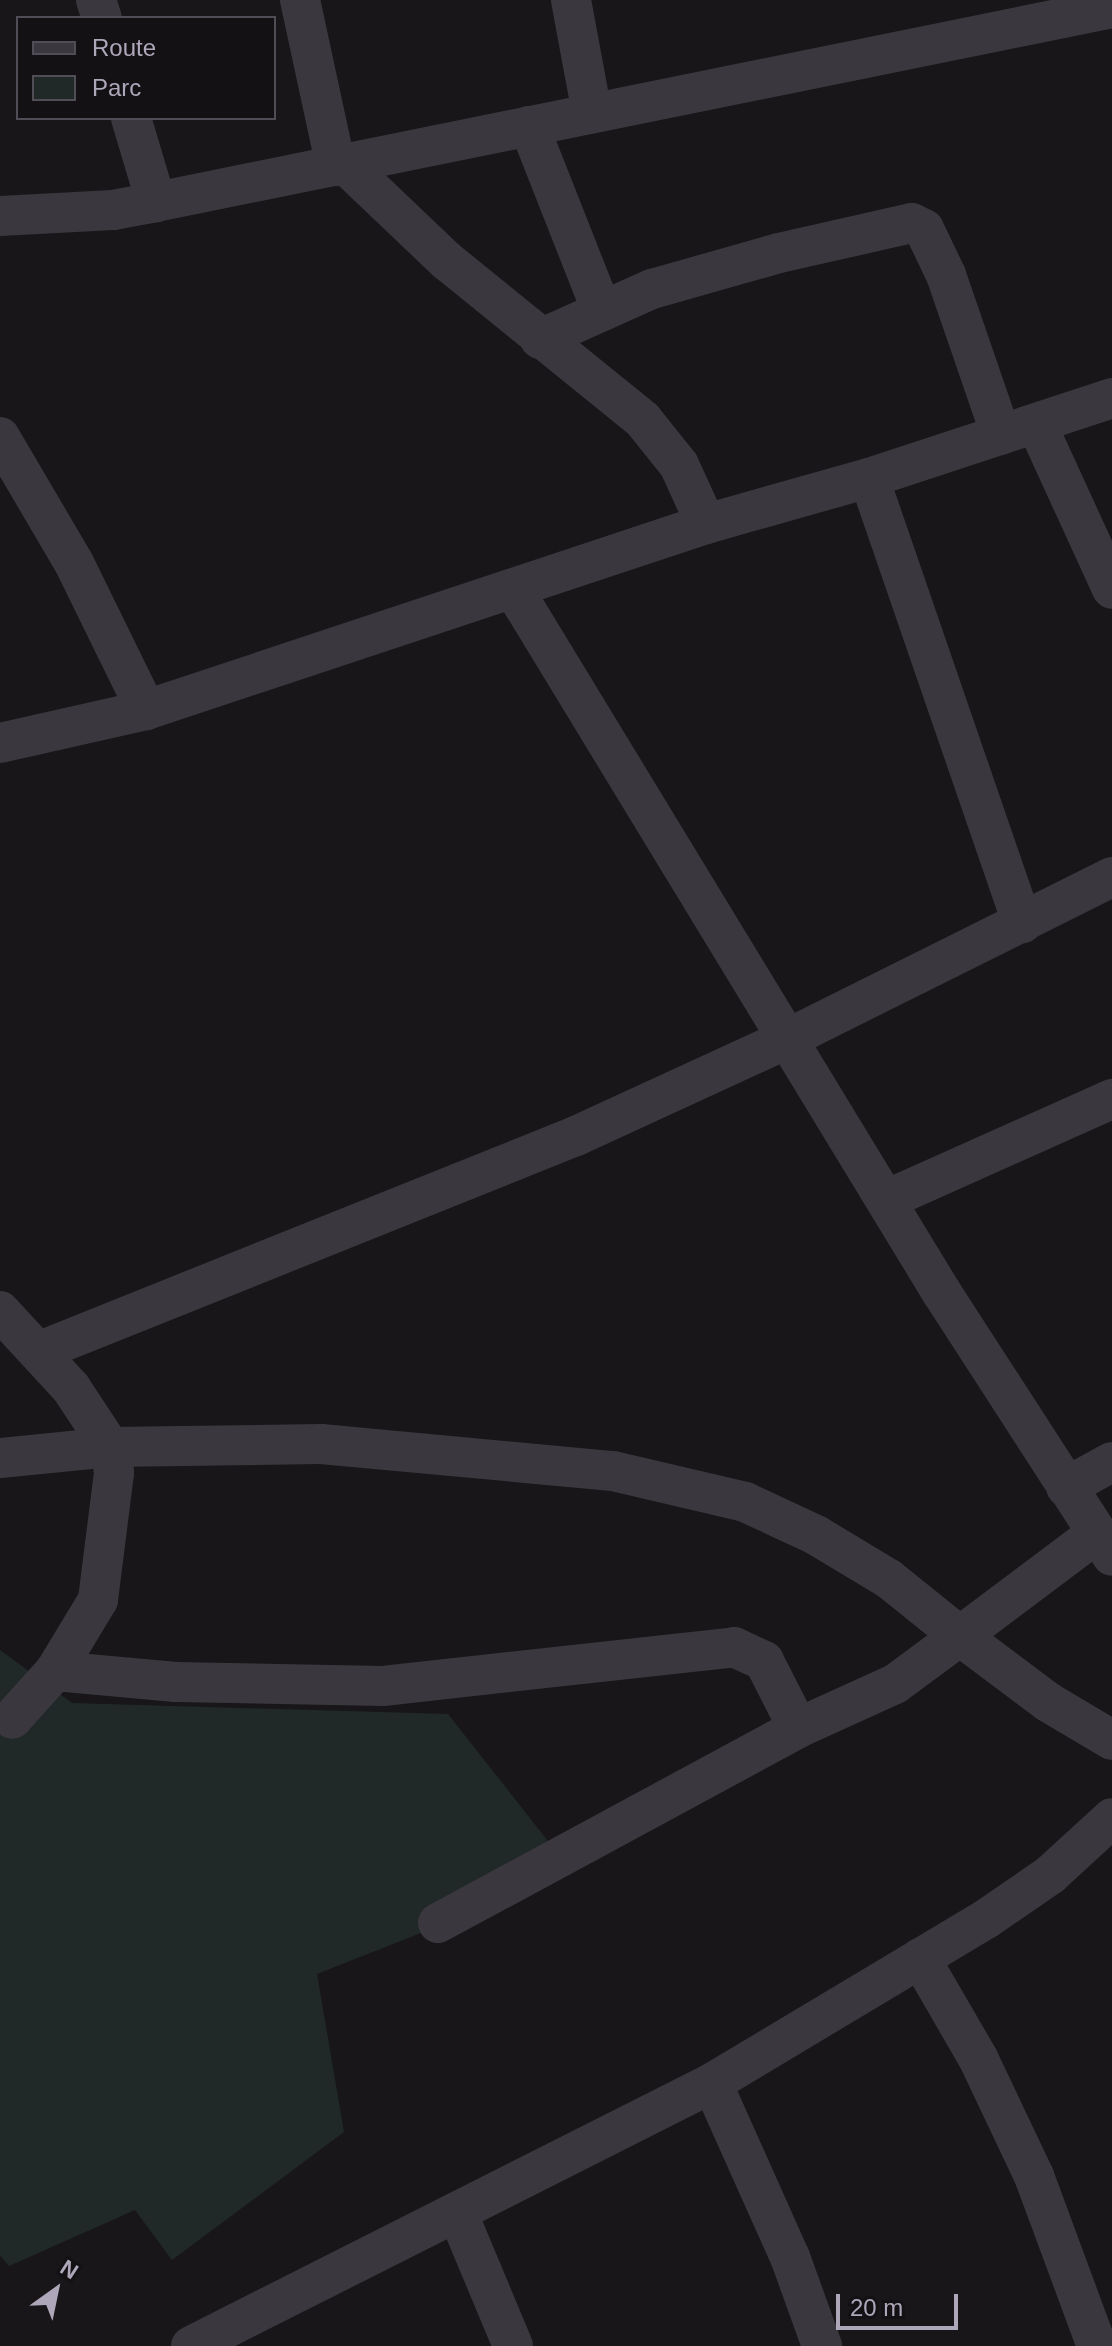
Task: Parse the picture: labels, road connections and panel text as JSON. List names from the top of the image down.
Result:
{
  "legend": ["Route", "Parc"],
  "scale_bar": "20 m",
  "north": "top right"
}
